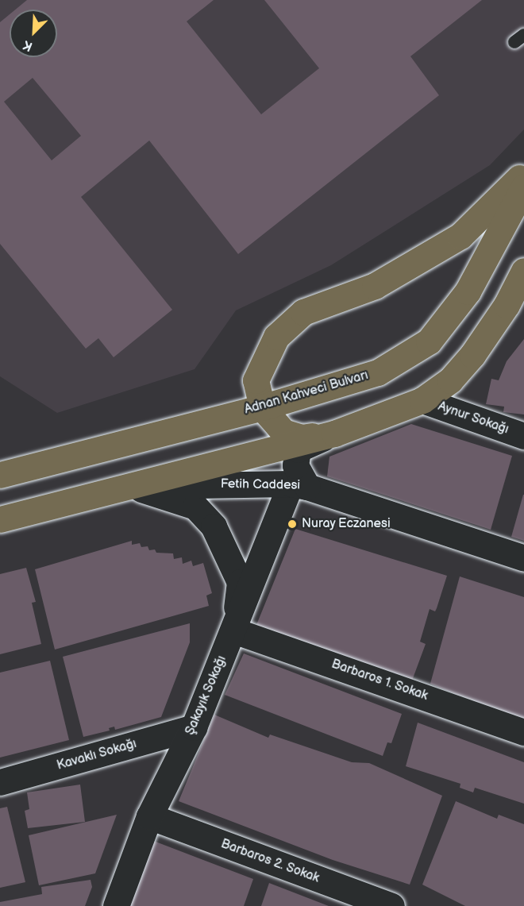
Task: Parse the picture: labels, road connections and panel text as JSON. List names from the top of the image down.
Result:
{
  "streets": {
    "main road": ["Adnan Kahveci Bulvarı"],
    "street": [
      "Aynur Sokağı",
      "Fetih Caddesi",
      "Barbaros 1. Sokak",
      "Şakayık Sokağı",
      "Kavaklı Sokağı",
      "Barbaros 2. Sokak"
    ]
  },
  "crossings": [
    ["Fetih Caddesi", "Şakayık Sokağı"],
    ["Barbaros 1. Sokak", "Şakayık Sokağı"],
    ["Şakayık Sokağı", "Kavaklı Sokağı"],
    ["Şakayık Sokağı", "Barbaros 2. Sokak"]
  ],
  "places": ["Nuray Eczanesi"],
  "north": "bottom left"
}
